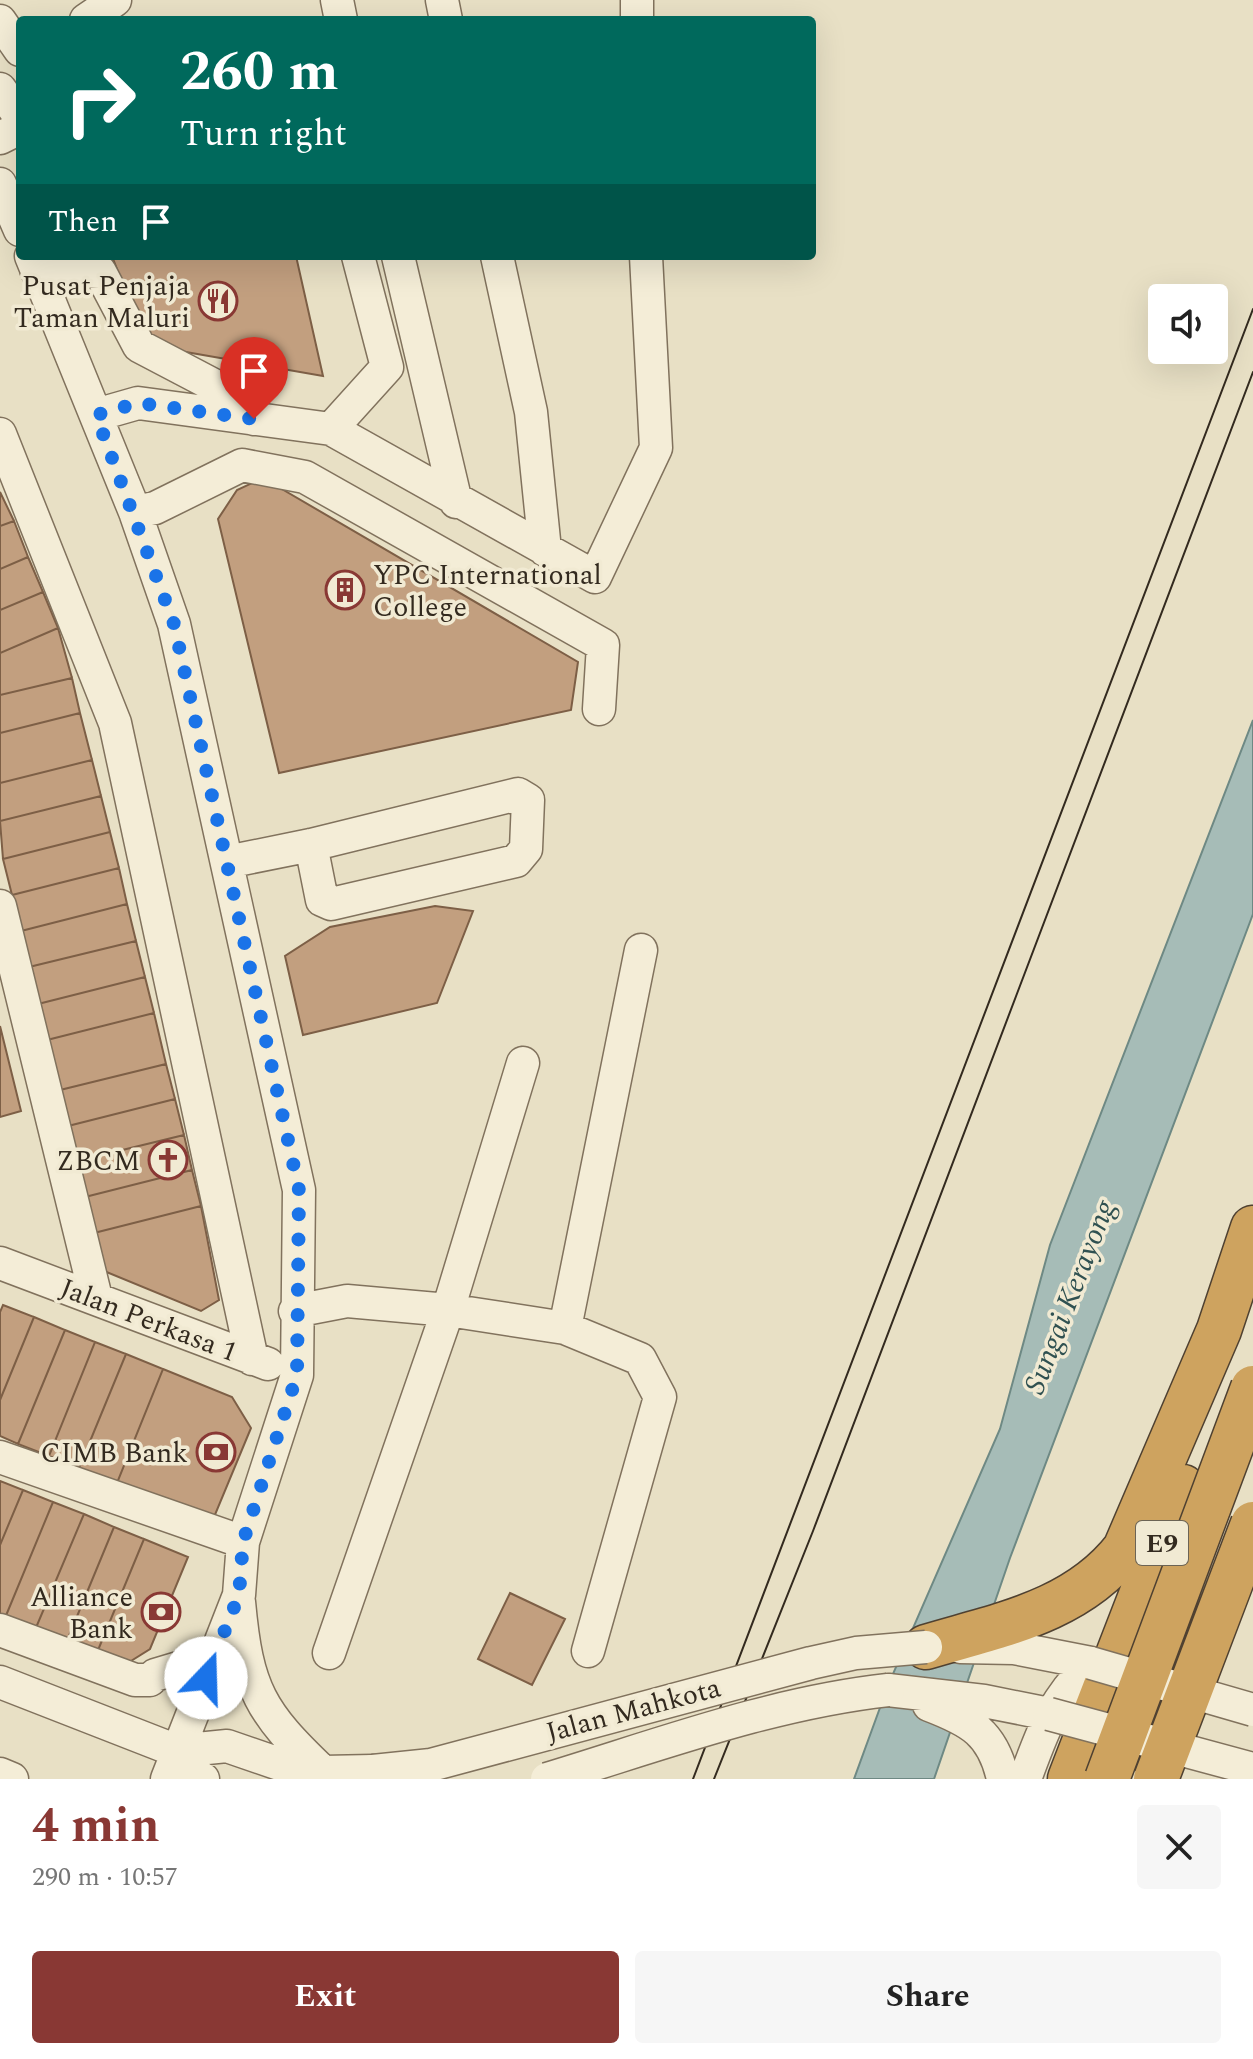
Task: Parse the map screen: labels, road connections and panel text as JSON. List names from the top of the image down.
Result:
{
  "streets": {
    "highway": ["E9"],
    "street": ["Jalan Perkasa 1", "Jalan Mahkota"]
  },
  "water": ["Sungai Kerayong"],
  "places": {
    "restaurant": ["Pusat Penjaja Taman Maluri"],
    "building": ["YPC International College"],
    "church": ["ZBCM"],
    "bank": ["CIMB Bank", "Alliance Bank"]
  },
  "page": {
    "turn": ["260 m", "Turn right"],
    "then": "Then",
    "heading": ["4 min", "290 m · 10:57"],
    "buttons": ["Exit", "Share"]
  }
}
